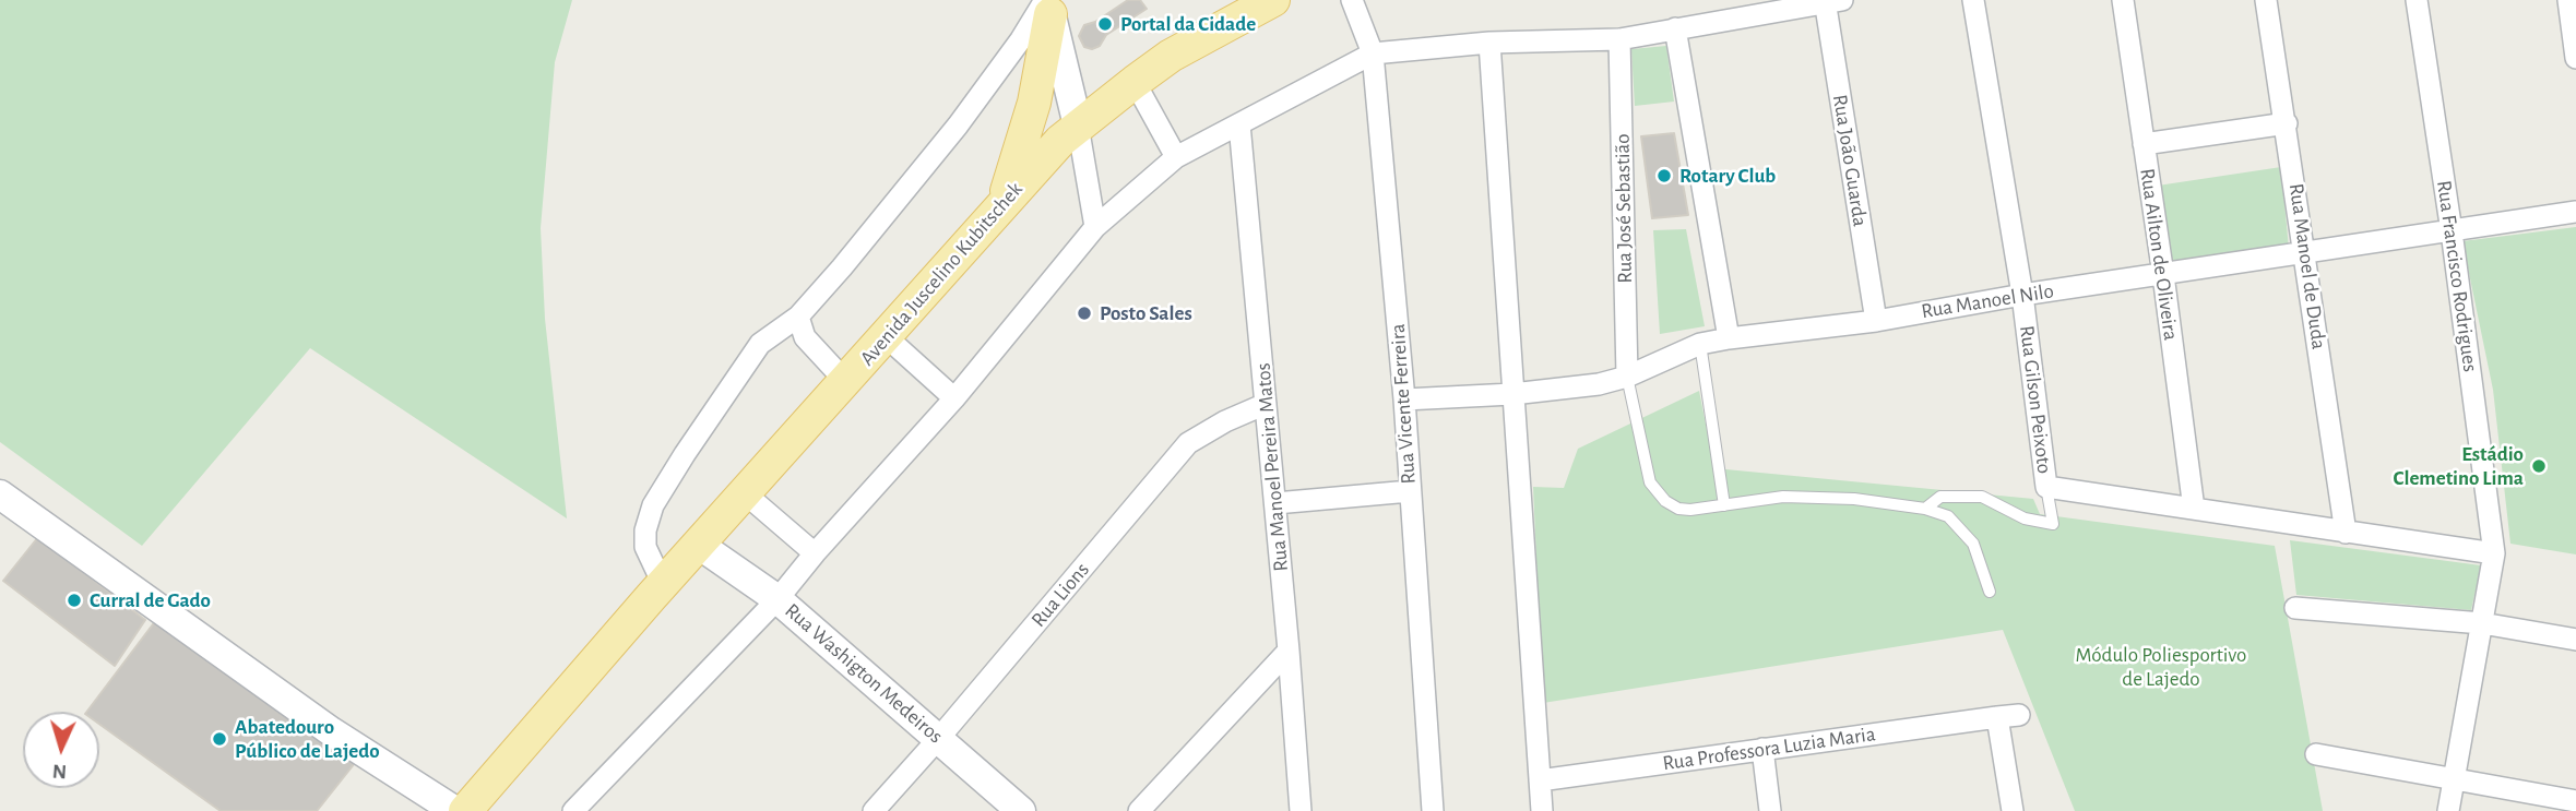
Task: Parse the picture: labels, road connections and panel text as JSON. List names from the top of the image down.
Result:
{
  "streets": {
    "main road": ["Avenida Juscelino Kubitschek"],
    "street": [
      "Rua João Guarda",
      "Rua José Sebastião",
      "Rua Ailton de Oliveira",
      "Rua Manoel de Duda",
      "Rua Francisco Rodrigues",
      "Rua Manoel Nilo",
      "Rua Gilson Peixoto",
      "Rua Vicente Ferreira",
      "Rua Manoel Pereira Matos",
      "Rua Lions",
      "Rua Washigton Medeiros",
      "Rua Professora Luzia Maria"
    ]
  },
  "crossings": [
    ["Rua João Guarda", "Rua Manoel Nilo"],
    ["Rua José Sebastião", "Rua Manoel Nilo"],
    ["Rua Ailton de Oliveira", "Rua Manoel Nilo"],
    ["Rua Ailton de Oliveira", "Rua Gilson Peixoto"],
    ["Rua Manoel de Duda", "Rua Manoel Nilo"],
    ["Rua Manoel de Duda", "Rua Gilson Peixoto"],
    ["Avenida Juscelino Kubitschek", "Rua Washigton Medeiros"],
    ["Rua Francisco Rodrigues", "Rua Manoel Nilo"],
    ["Rua Francisco Rodrigues", "Rua Gilson Peixoto"],
    ["Rua Manoel Nilo", "Rua Gilson Peixoto"],
    ["Rua Manoel Nilo", "Rua Vicente Ferreira"],
    ["Rua Manoel Pereira Matos", "Rua Lions"],
    ["Rua Lions", "Rua Washigton Medeiros"]
  ],
  "parks": ["Módulo Poliesportivo de Lajedo"],
  "places": [
    "Portal da Cidade",
    "Rotary Club",
    "Posto Sales",
    "Estádio Clemetino Lima",
    "Curral de Gado",
    "Abatedouro Público de Lajedo"
  ],
  "north": "bottom"
}
